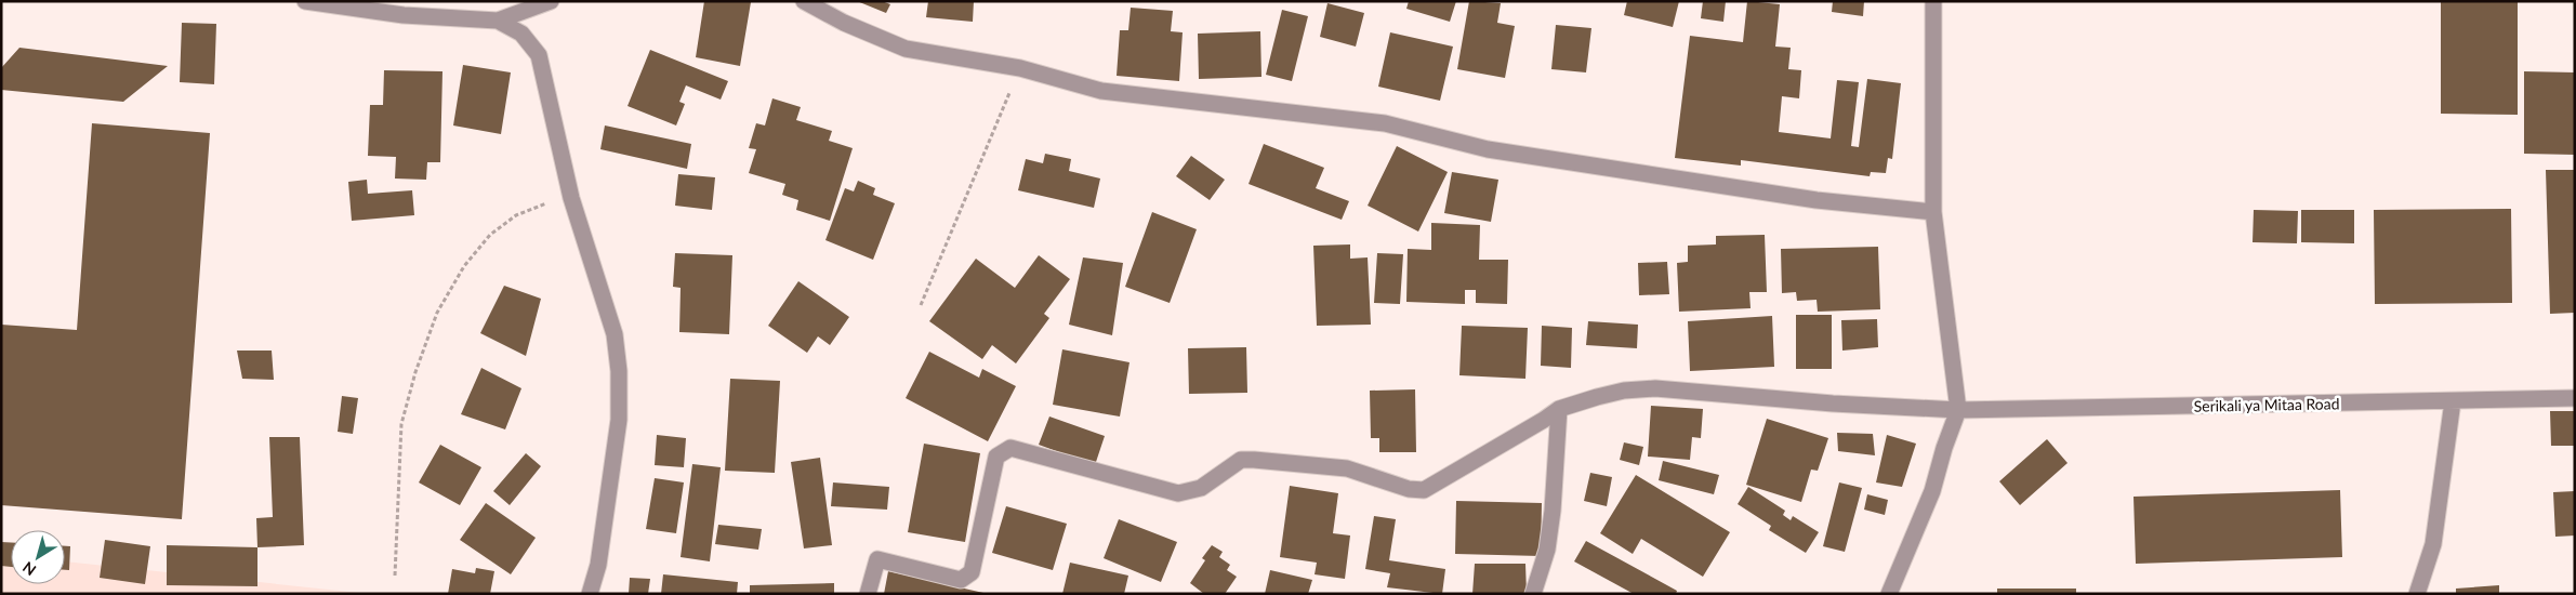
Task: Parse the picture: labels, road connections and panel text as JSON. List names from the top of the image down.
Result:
{
  "streets": {
    "street": ["Serikali ya Mitaa Road"]
  },
  "north": "bottom left"
}
